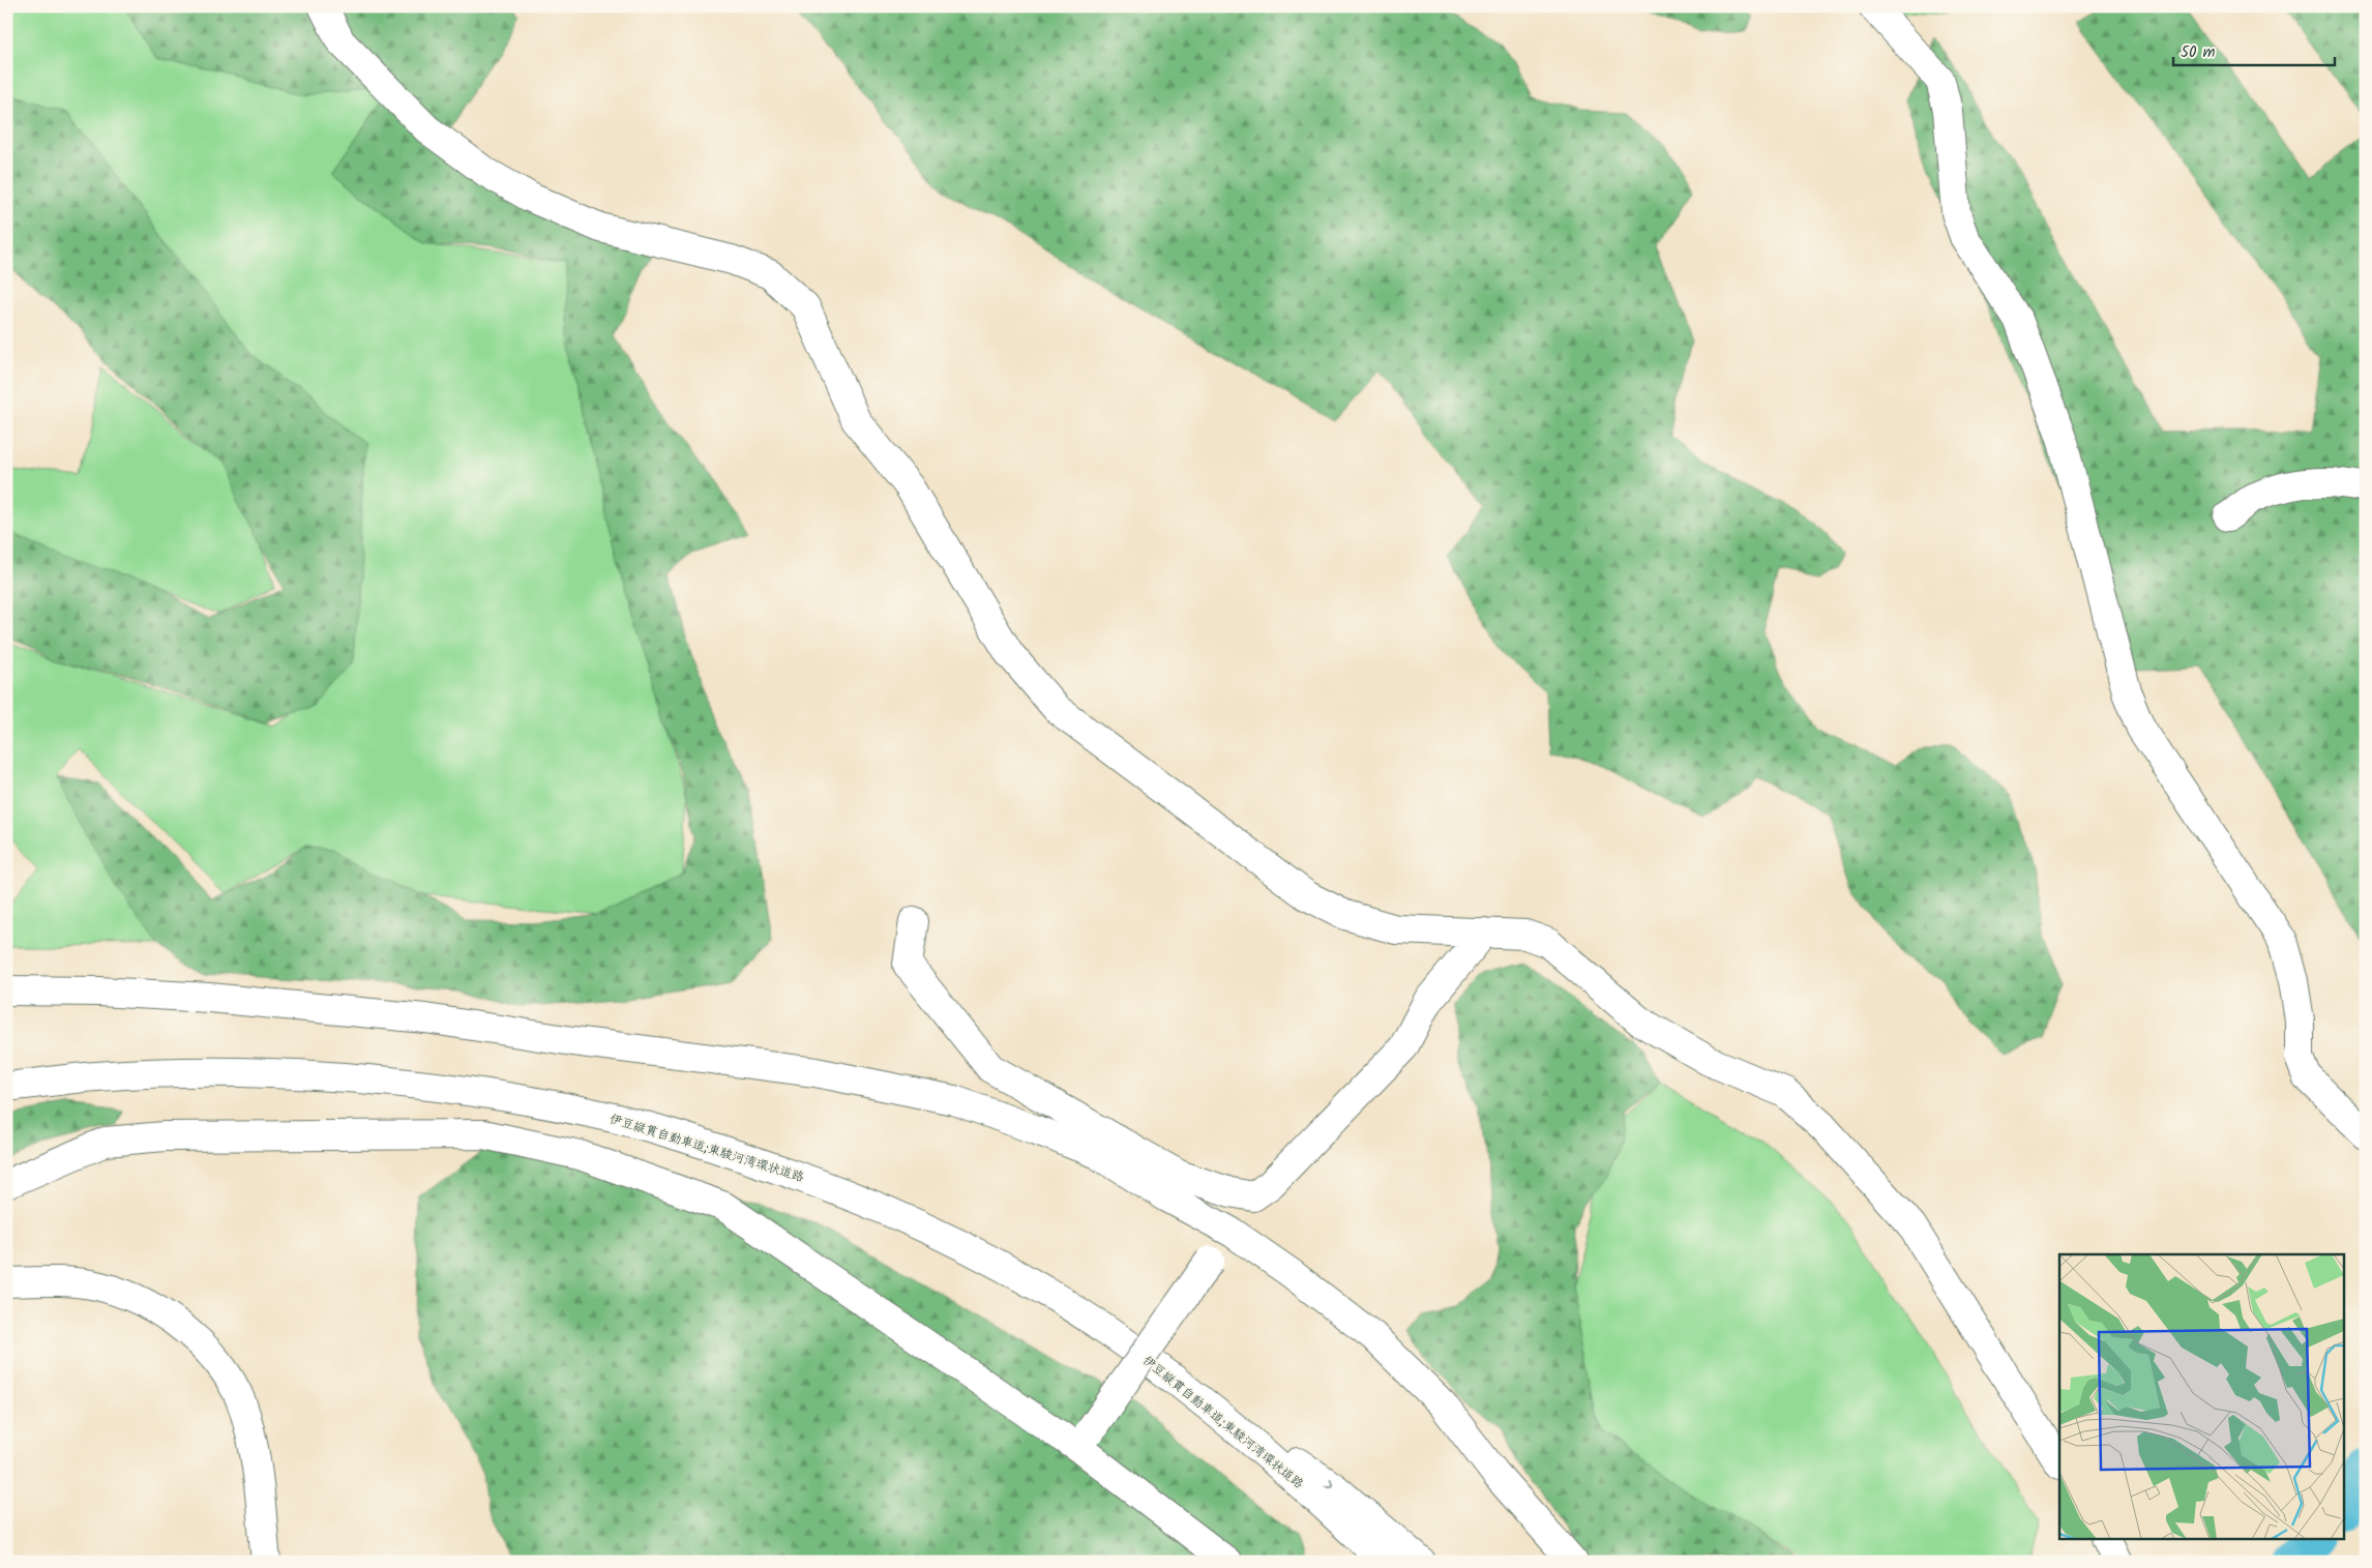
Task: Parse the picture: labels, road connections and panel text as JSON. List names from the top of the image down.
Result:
{
  "streets": {
    "main road": ["伊豆縦貫自動車道;東駿河湾環状道路"]
  },
  "scale_bar": "50 m"
}
